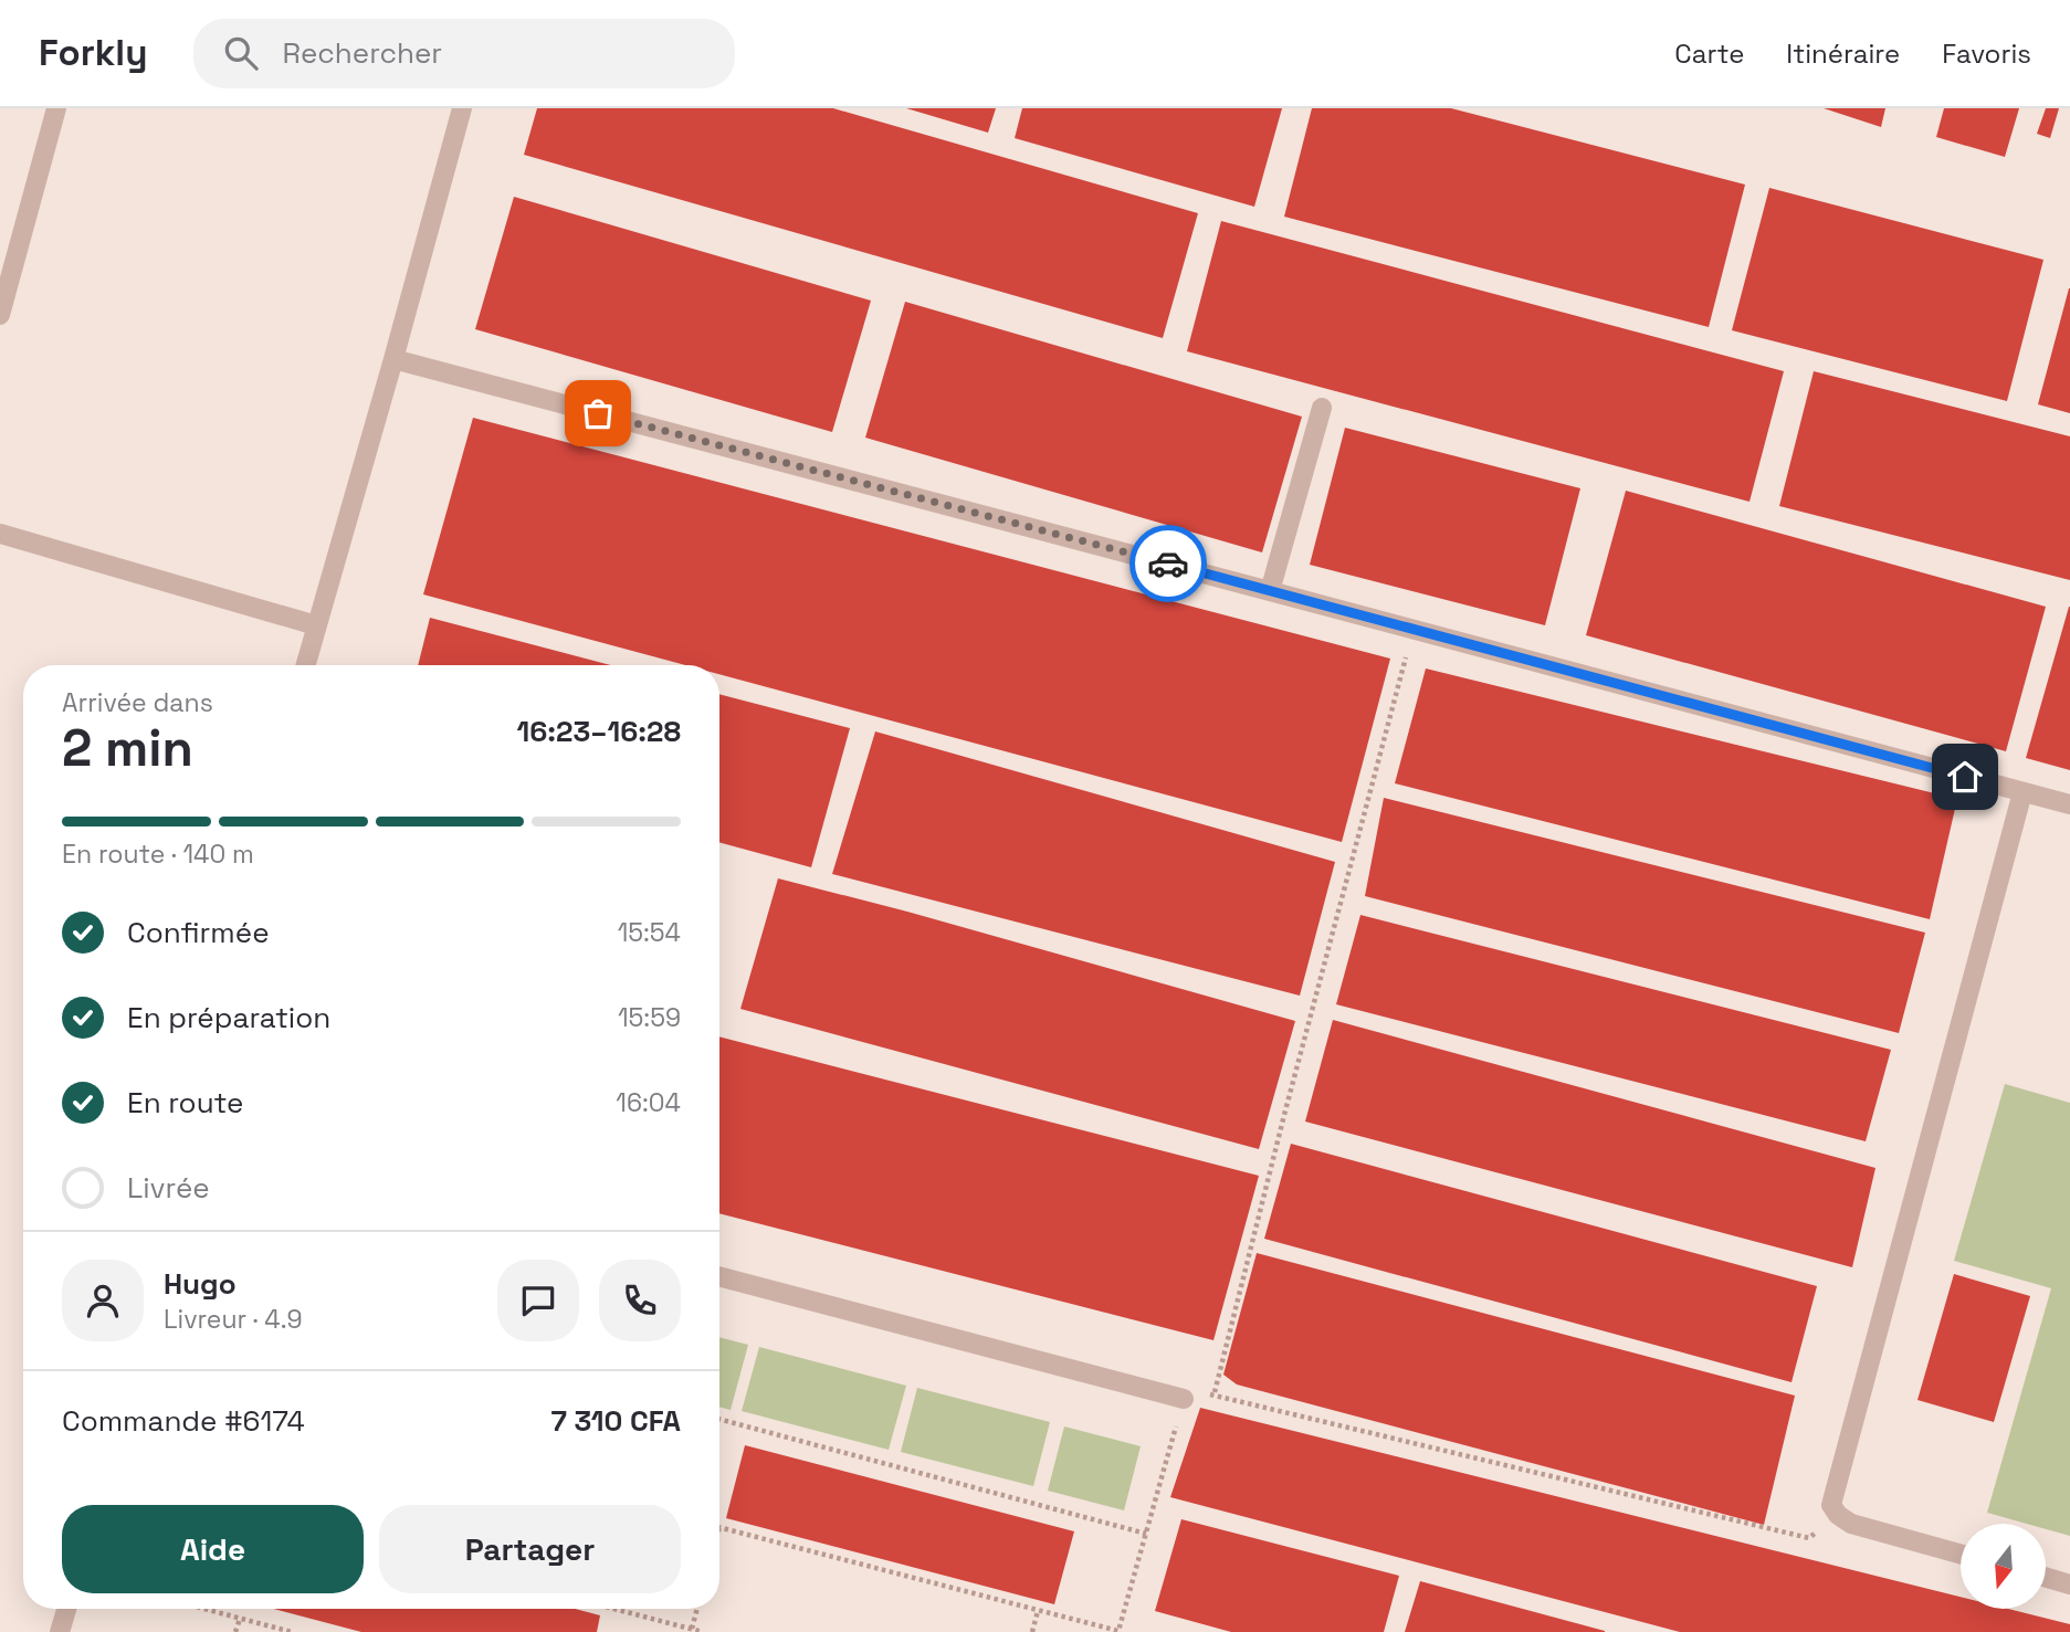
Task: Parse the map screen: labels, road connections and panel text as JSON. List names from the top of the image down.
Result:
{
  "north": "bottom",
  "page": {
    "header": "Forkly",
    "search": "Rechercher",
    "nav": ["Carte", "Itinéraire", "Favoris"],
    "heading": ["2 min", "Arrivée dans", "16:23–16:28"],
    "panel": [
      "Hugo",
      "Livreur · 4.9",
      "Commande #6174",
      "7 310 CFA"
    ],
    "bar": "En route · 140 m",
    "list": [
      ["Confirmée", "15:54"],
      ["En préparation", "15:59"],
      ["En route", "16:04"],
      "Livrée"
    ],
    "buttons": ["Aide", "Partager"]
  }
}
